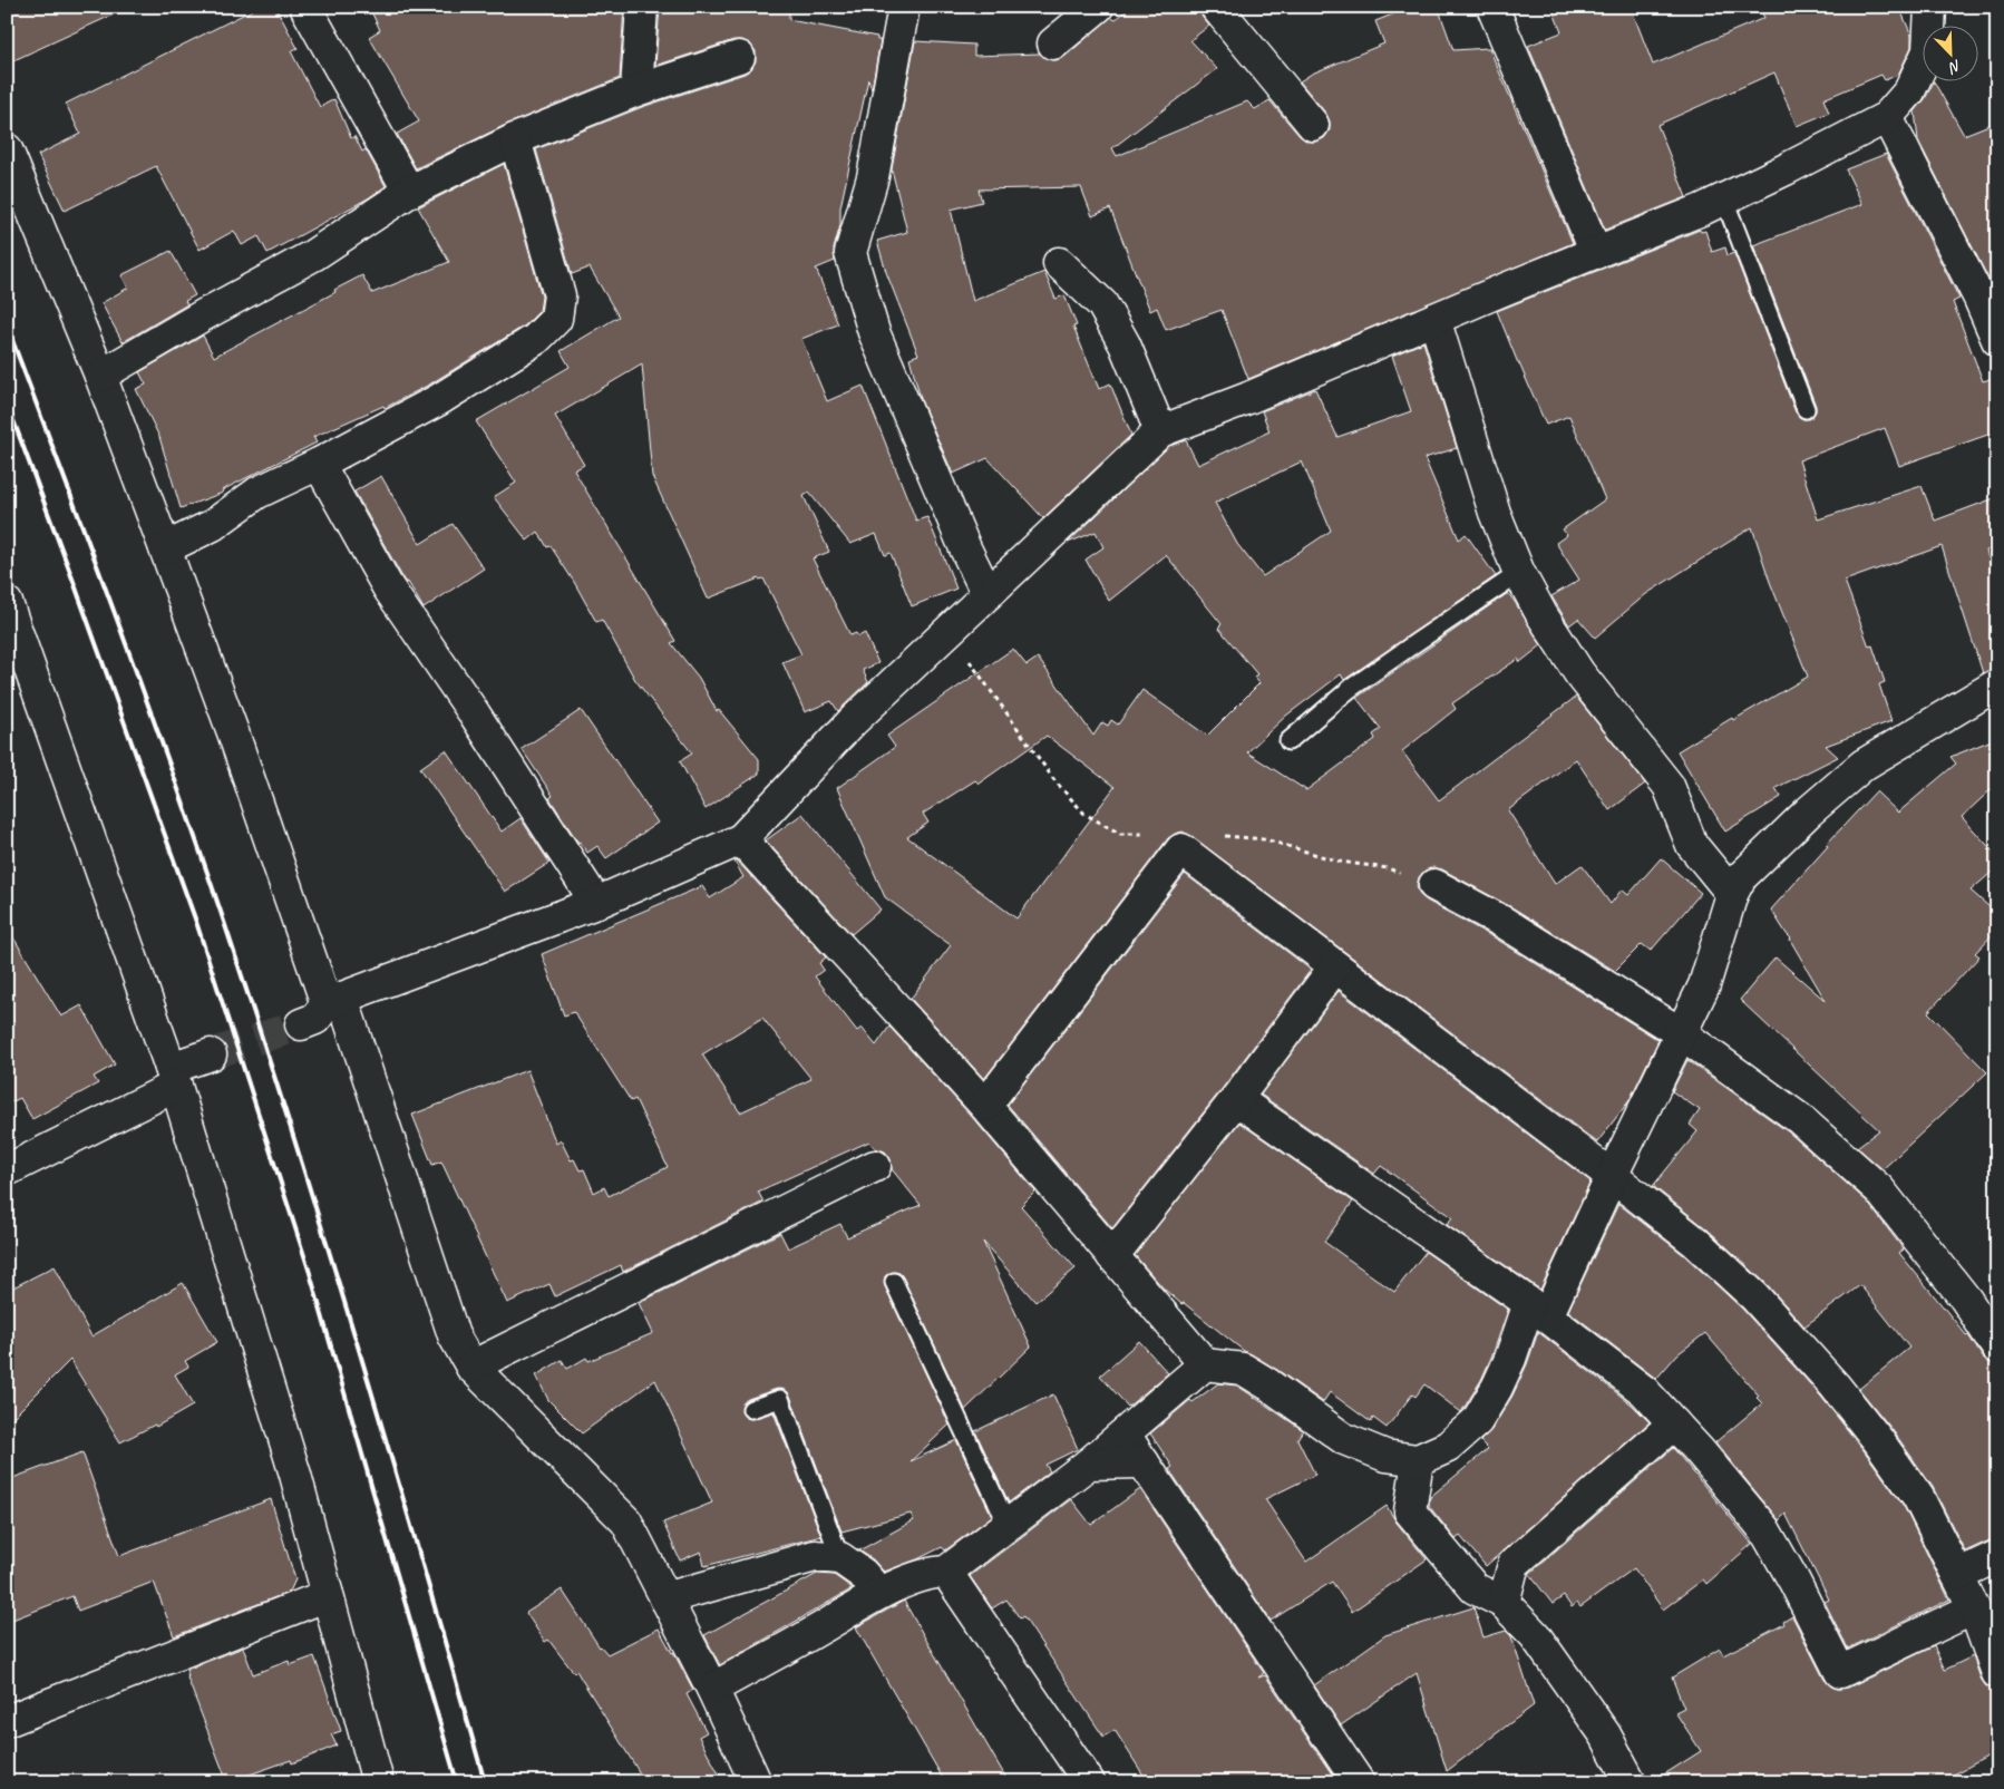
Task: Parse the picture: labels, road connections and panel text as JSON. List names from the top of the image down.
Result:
{
  "north": "bottom right"
}
